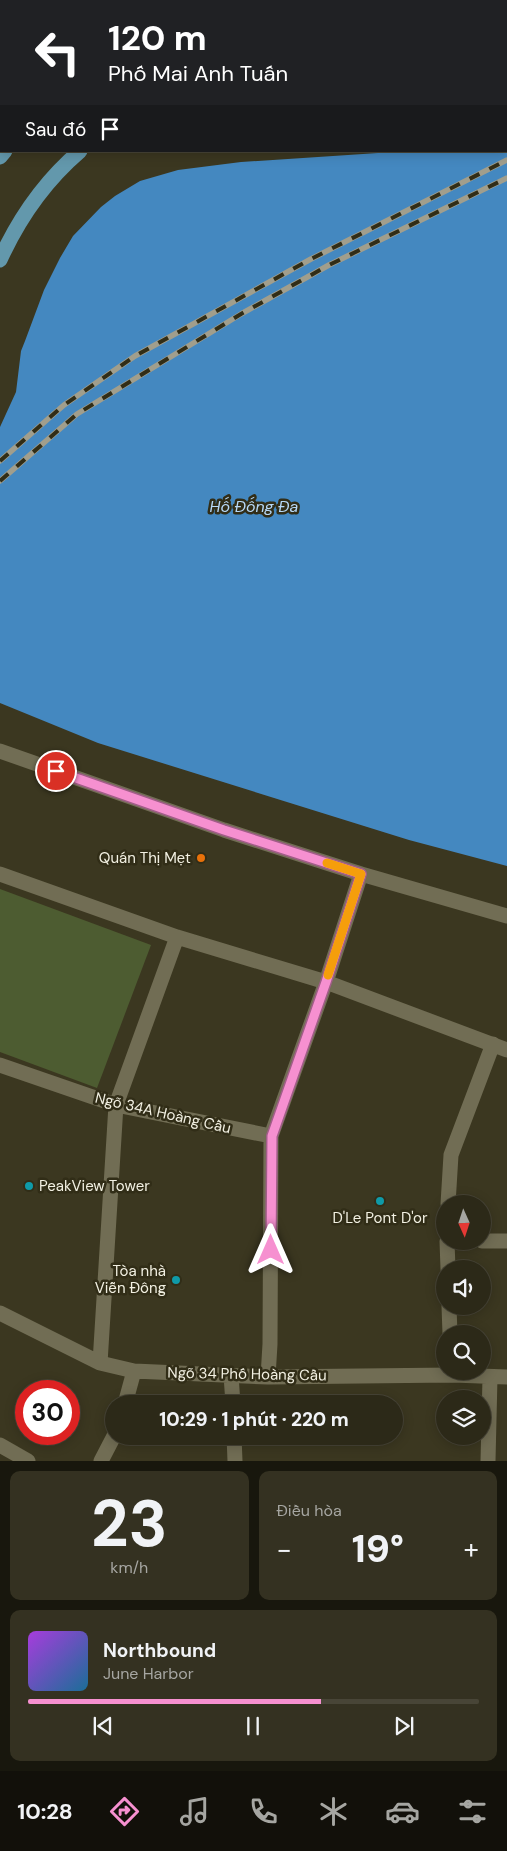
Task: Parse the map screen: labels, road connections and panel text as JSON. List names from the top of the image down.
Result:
{
  "streets": {
    "street": ["Ngõ 34A Hoàng Cầu", "Ngõ 34 Phố Hoàng Cầu"]
  },
  "water": ["Hố Đống Đa"],
  "places": [
    "Quán Thị Mẹt",
    "PeakView Tower",
    "D'Le Pont D'or",
    "Tòa nhà Viễn Đông"
  ],
  "north": "bottom",
  "page": {
    "turn": ["120 m", "Phố Mai Anh Tuấn"],
    "then": "Sau đó",
    "limit": "30",
    "trip": "10:29 · 1 phút · 220 m",
    "tile": [
      ["23", "km/h"],
      "Điều hòa"
    ],
    "heat": ["−", "19°", "+"],
    "song": ["Northbound", "June Harbor"],
    "tabs": "10:28"
  }
}
